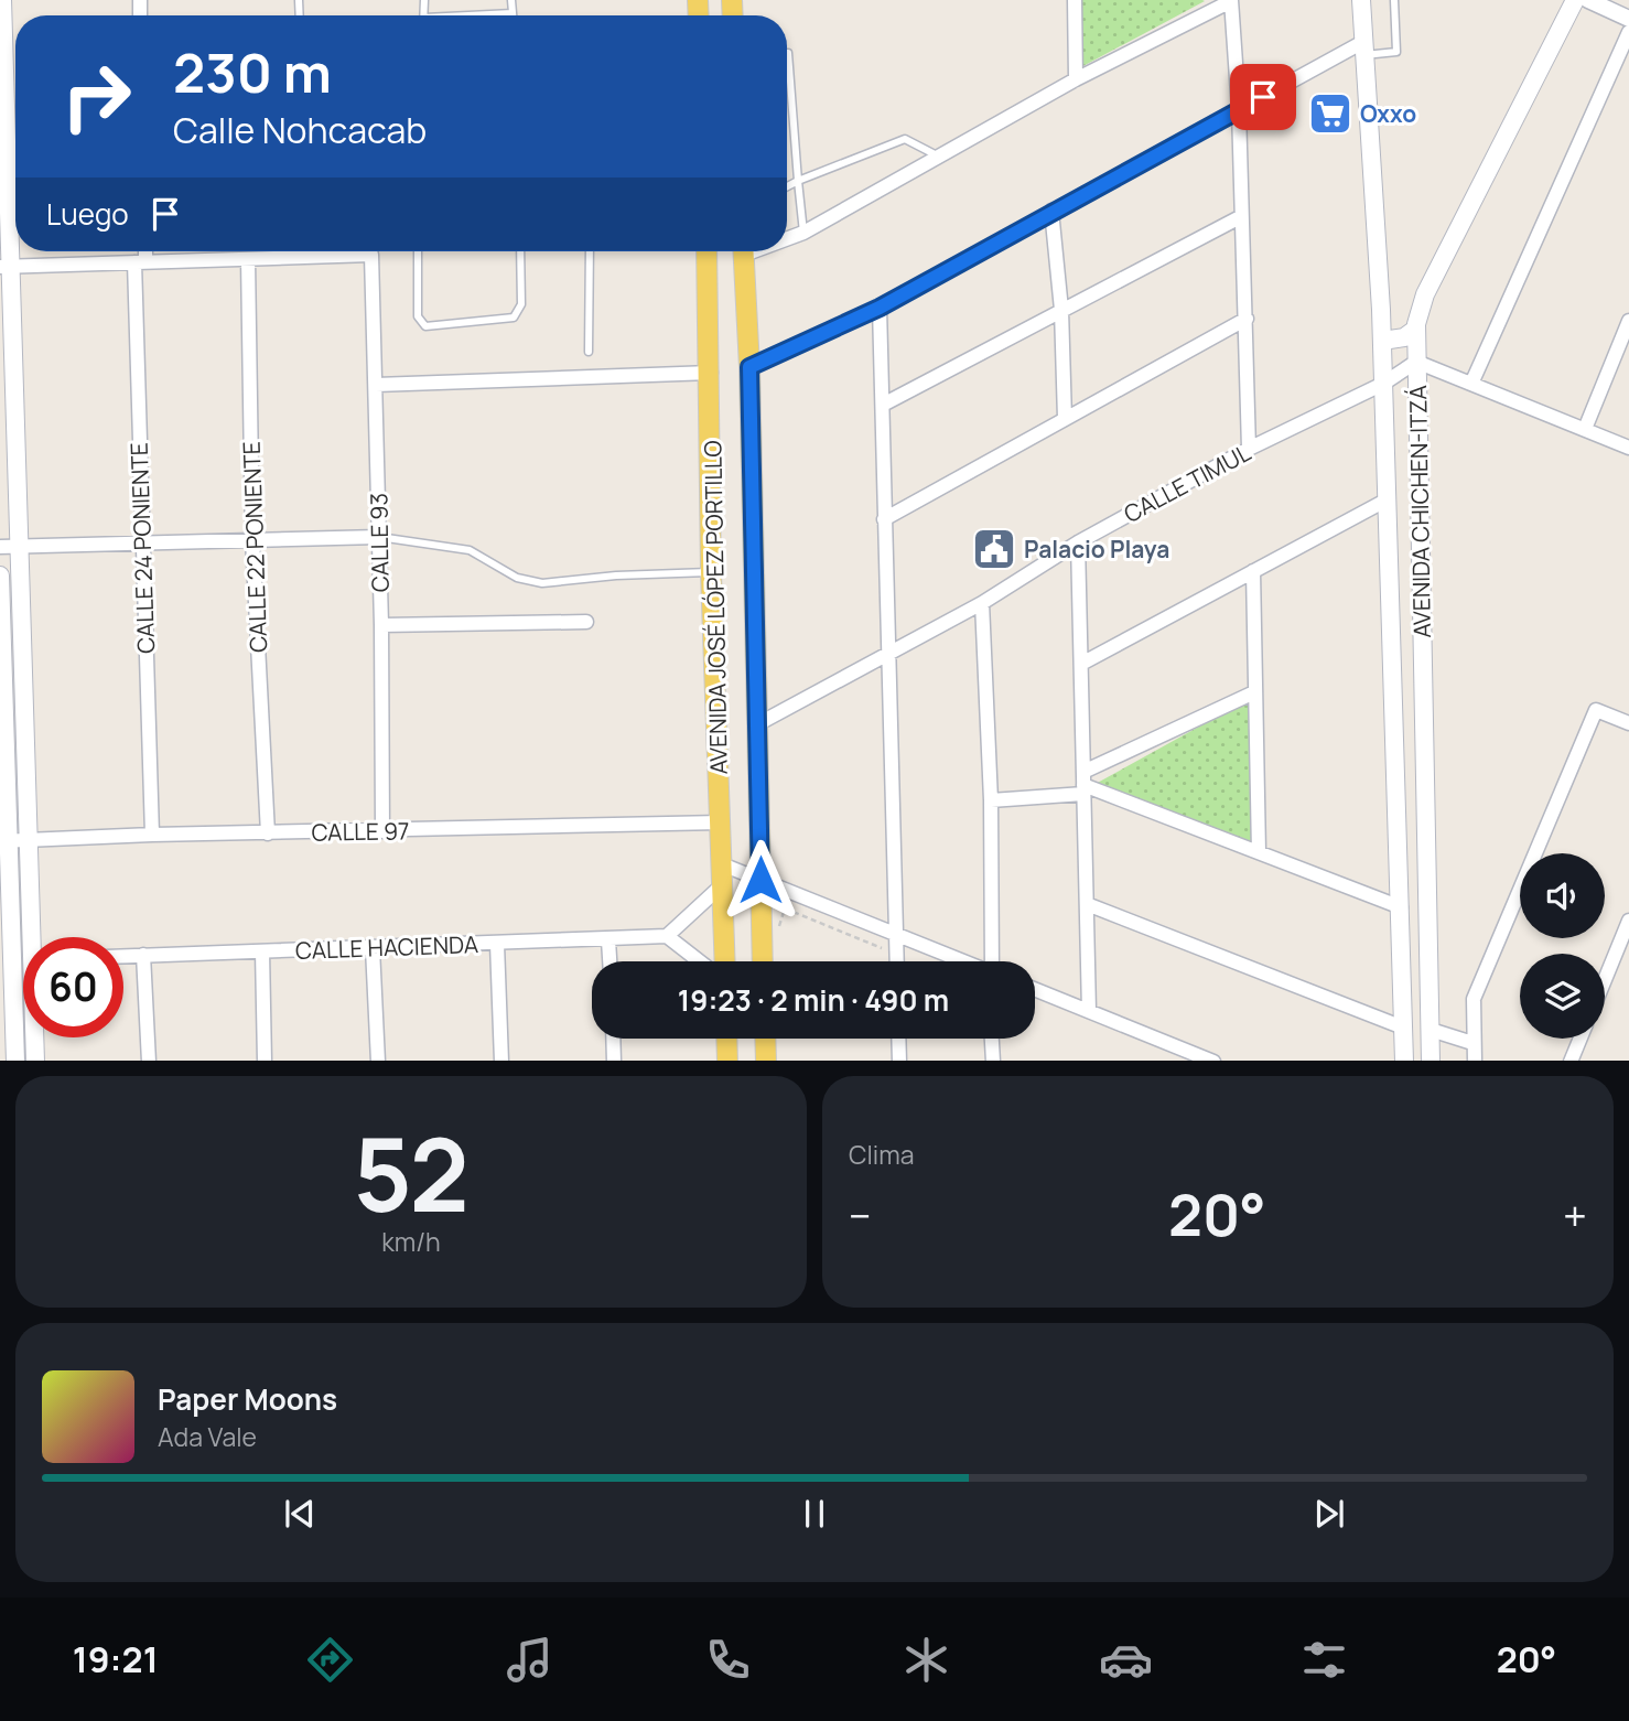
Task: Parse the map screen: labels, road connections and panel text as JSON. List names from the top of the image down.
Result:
{
  "streets": {
    "main road": ["AVENIDA CHICHEN-ITZÁ", "AVENIDA JOSÉ LÓPEZ PORTILLO"],
    "street": [
      "CALLE TIMUL",
      "CALLE 93",
      "CALLE 22 PONIENTE",
      "CALLE 24 PONIENTE",
      "CALLE 97",
      "CALLE HACIENDA"
    ]
  },
  "crossings": [
    ["CALLE TIMUL", "AVENIDA CHICHEN-ITZÁ"],
    ["CALLE TIMUL", "AVENIDA JOSÉ LÓPEZ PORTILLO"],
    ["CALLE 93", "CALLE 22 PONIENTE"],
    ["CALLE 93", "CALLE 97"],
    ["CALLE 22 PONIENTE", "CALLE 97"],
    ["CALLE 24 PONIENTE", "CALLE 97"],
    ["AVENIDA JOSÉ LÓPEZ PORTILLO", "CALLE 97"]
  ],
  "places": {
    "supermarket": ["Oxxo"],
    "public building": ["Palacio Playa"]
  },
  "page": {
    "turn": ["230 m", "Calle Nohcacab"],
    "then": "Luego",
    "limit": "60",
    "trip": "19:23 · 2 min · 490 m",
    "tile": [
      ["52", "km/h"],
      "Clima"
    ],
    "heat": ["−", "20°", "+"],
    "song": ["Paper Moons", "Ada Vale"],
    "tabs": ["19:21", "20°"]
  }
}
